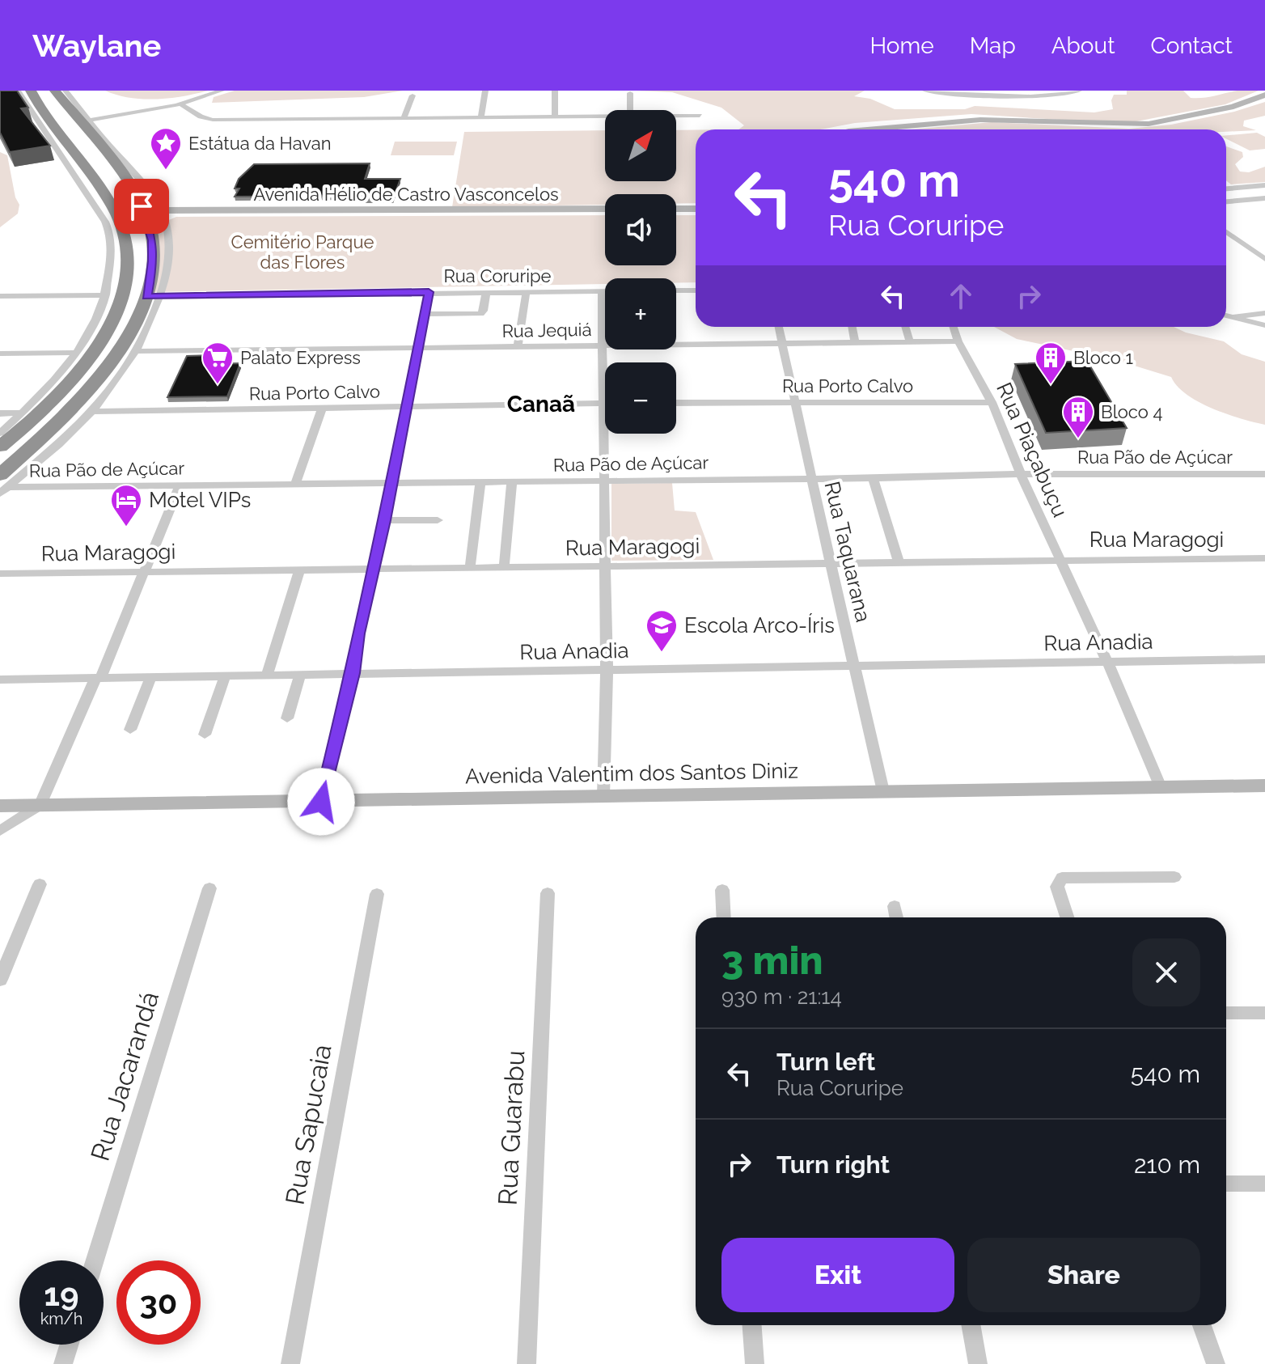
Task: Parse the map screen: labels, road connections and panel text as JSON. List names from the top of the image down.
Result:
{
  "streets": {
    "street": [
      "Avenida Hélio de Castro Vasconcelos",
      "Rua Coruripe",
      "Rua Jequiá",
      "Rua Porto Calvo",
      "Rua Piaçabuçu",
      "Rua Pão de Açúcar",
      "Rua Maragogi",
      "Rua Taquarana",
      "Rua Anadia",
      "Avenida Valentim dos Santos Diniz",
      "Rua Jacarandá",
      "Rua Sapucaia",
      "Rua Guarabu"
    ]
  },
  "crossings": [
    ["Rua Jequiá", "Rua Piaçabuçu"],
    ["Rua Jequiá", "Rua Taquarana"],
    ["Rua Porto Calvo", "Rua Piaçabuçu"],
    ["Rua Porto Calvo", "Rua Taquarana"],
    ["Rua Piaçabuçu", "Rua Pão de Açúcar"],
    ["Rua Piaçabuçu", "Rua Maragogi"],
    ["Rua Piaçabuçu", "Rua Anadia"],
    ["Rua Piaçabuçu", "Avenida Valentim dos Santos Diniz"],
    ["Rua Pão de Açúcar", "Rua Taquarana"],
    ["Rua Maragogi", "Rua Taquarana"],
    ["Rua Taquarana", "Rua Anadia"],
    ["Rua Taquarana", "Avenida Valentim dos Santos Diniz"]
  ],
  "districts": ["Canaã"],
  "parks": ["Cemitério Parque das Flores"],
  "places": {
    "place": ["Estátua da Havan"],
    "supermarket": ["Palato Express"],
    "building": ["Bloco 1", "Bloco 4"],
    "hotel": ["Motel VIPs"],
    "school or university": ["Escola Arco-Íris"]
  },
  "north": "top right",
  "page": {
    "header": "Waylane",
    "nav": [
      "Home",
      "Map",
      "About",
      "Contact"
    ],
    "map_buttons": ["+", "−"],
    "turn": ["540 m", "Rua Coruripe"],
    "heading": ["3 min", "930 m · 21:14"],
    "list": [
      {
        "name": "Turn left",
        "note": "Rua Coruripe",
        "value": "540 m"
      },
      {
        "name": "Turn right",
        "value": "210 m"
      }
    ],
    "buttons": ["Exit", "Share"],
    "speed": "19 km/h",
    "limit": "30"
  }
}
